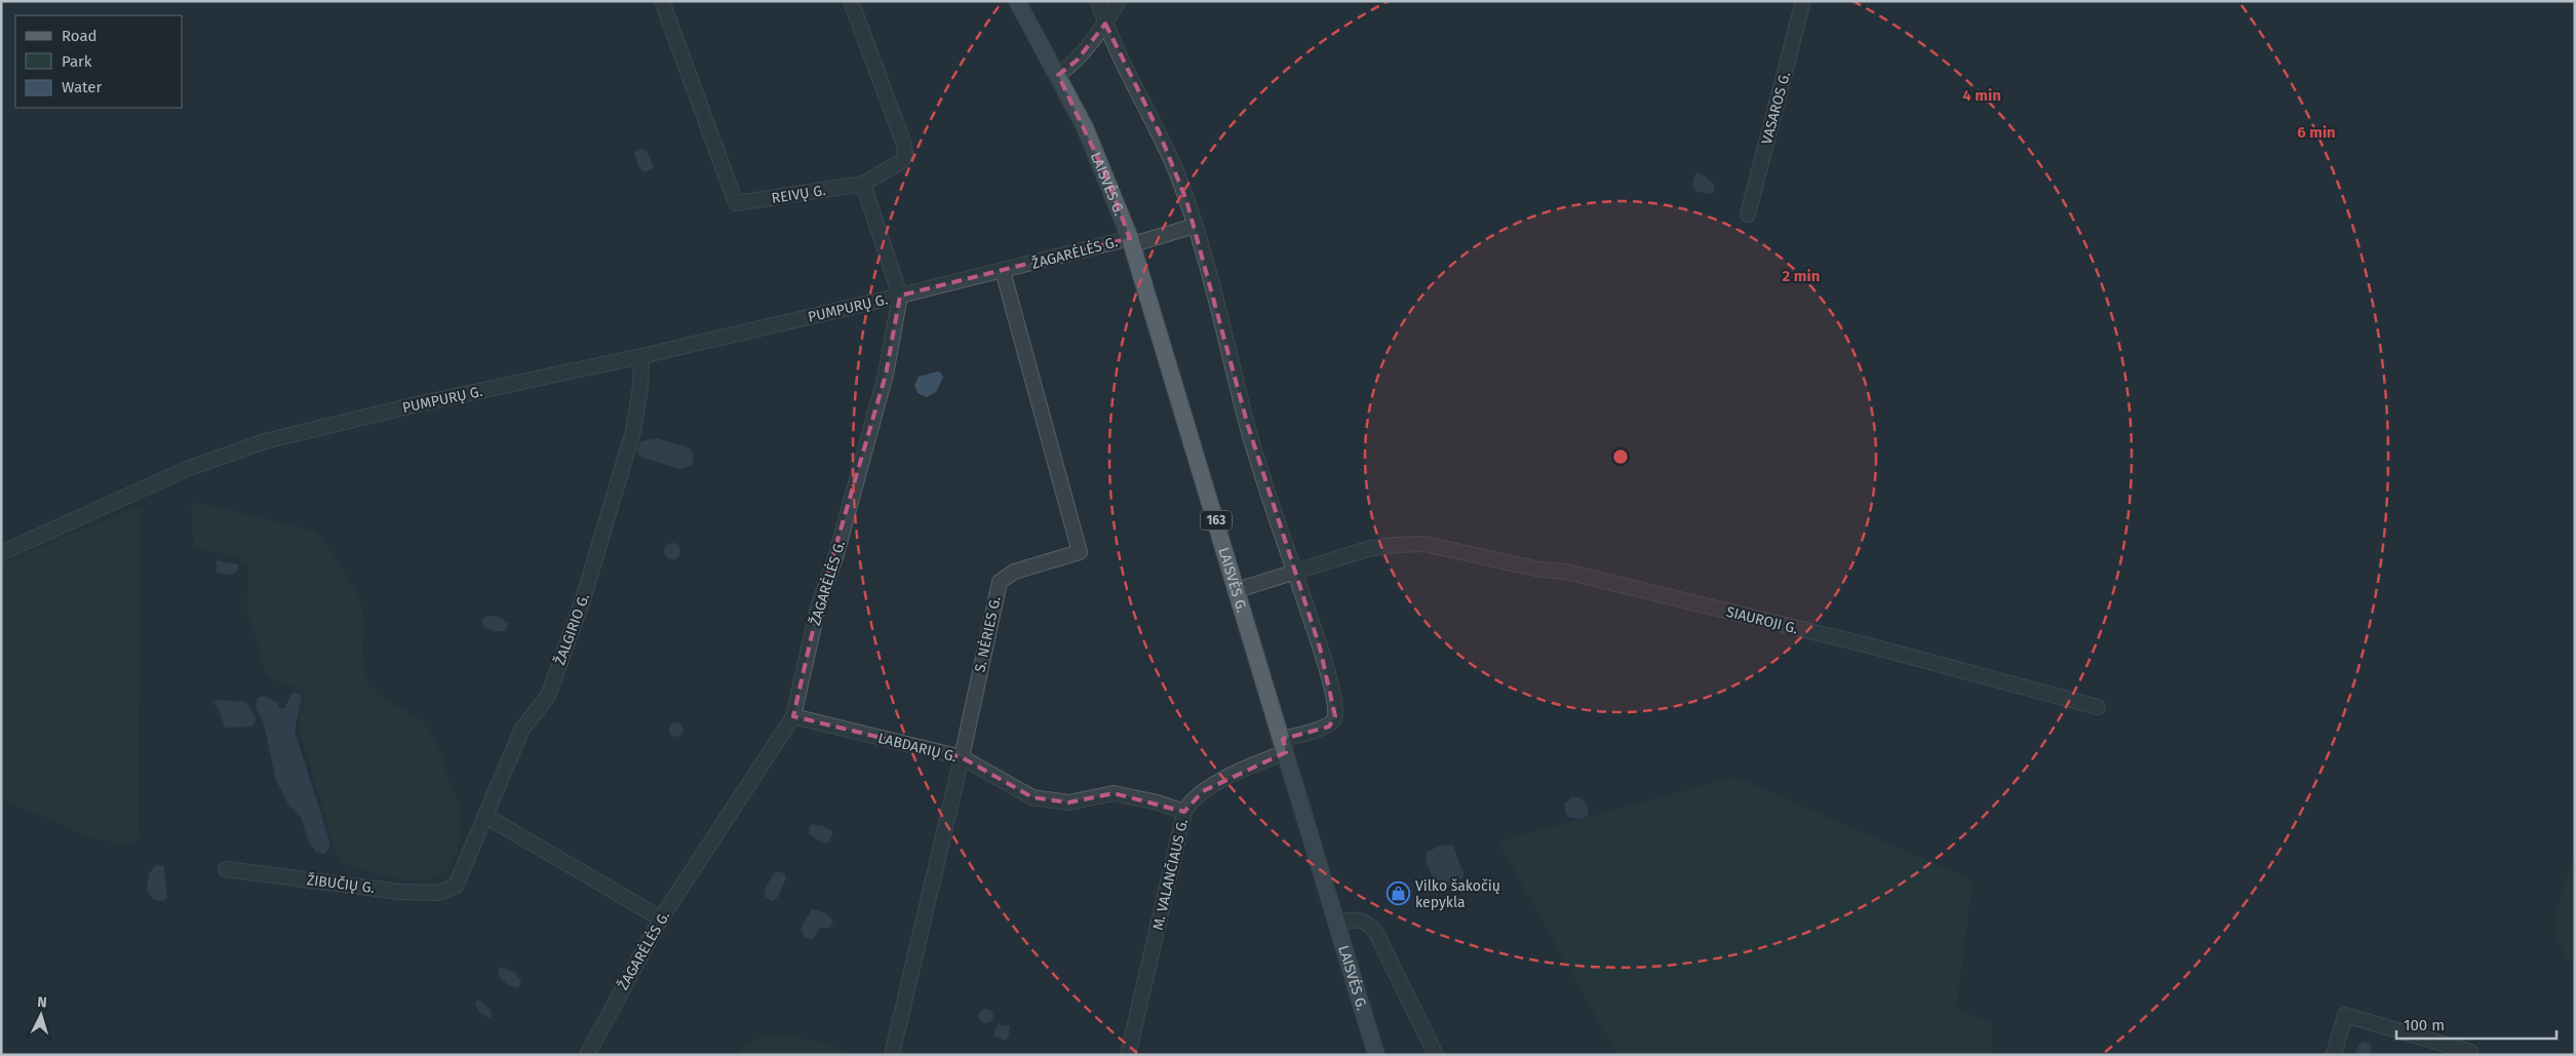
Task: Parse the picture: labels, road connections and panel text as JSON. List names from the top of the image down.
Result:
{
  "streets": {
    "main road": ["LAISVĖS G.", "163"],
    "street": [
      "VASAROS G.",
      "REIVŲ G.",
      "ŽAGARĖLĖS G.",
      "PUMPURŲ G.",
      "SIAUROJI G.",
      "ŽALGIRIO G.",
      "S. NĖRIES G.",
      "LABDARIŲ G.",
      "M. VALANČIAUS G.",
      "ŽIBUČIŲ G."
    ]
  },
  "crossings": [
    ["LAISVĖS G.", "ŽAGARĖLĖS G."],
    ["LAISVĖS G.", "SIAUROJI G."],
    ["LAISVĖS G.", "M. VALANČIAUS G."],
    ["ŽAGARĖLĖS G.", "PUMPURŲ G."],
    ["ŽAGARĖLĖS G.", "S. NĖRIES G."],
    ["ŽAGARĖLĖS G.", "LABDARIŲ G."],
    ["PUMPURŲ G.", "ŽALGIRIO G."],
    ["SIAUROJI G.", "M. VALANČIAUS G."],
    ["ŽALGIRIO G.", "ŽIBUČIŲ G."],
    ["S. NĖRIES G.", "LABDARIŲ G."],
    ["LABDARIŲ G.", "M. VALANČIAUS G."]
  ],
  "places": {
    "shop": ["Vilko šakočių kepykla"]
  },
  "legend": ["Road", "Park", "Water"],
  "scale_bar": "100 m",
  "north": "top",
  "rings": ["4 min", "6 min", "2 min"]
}
